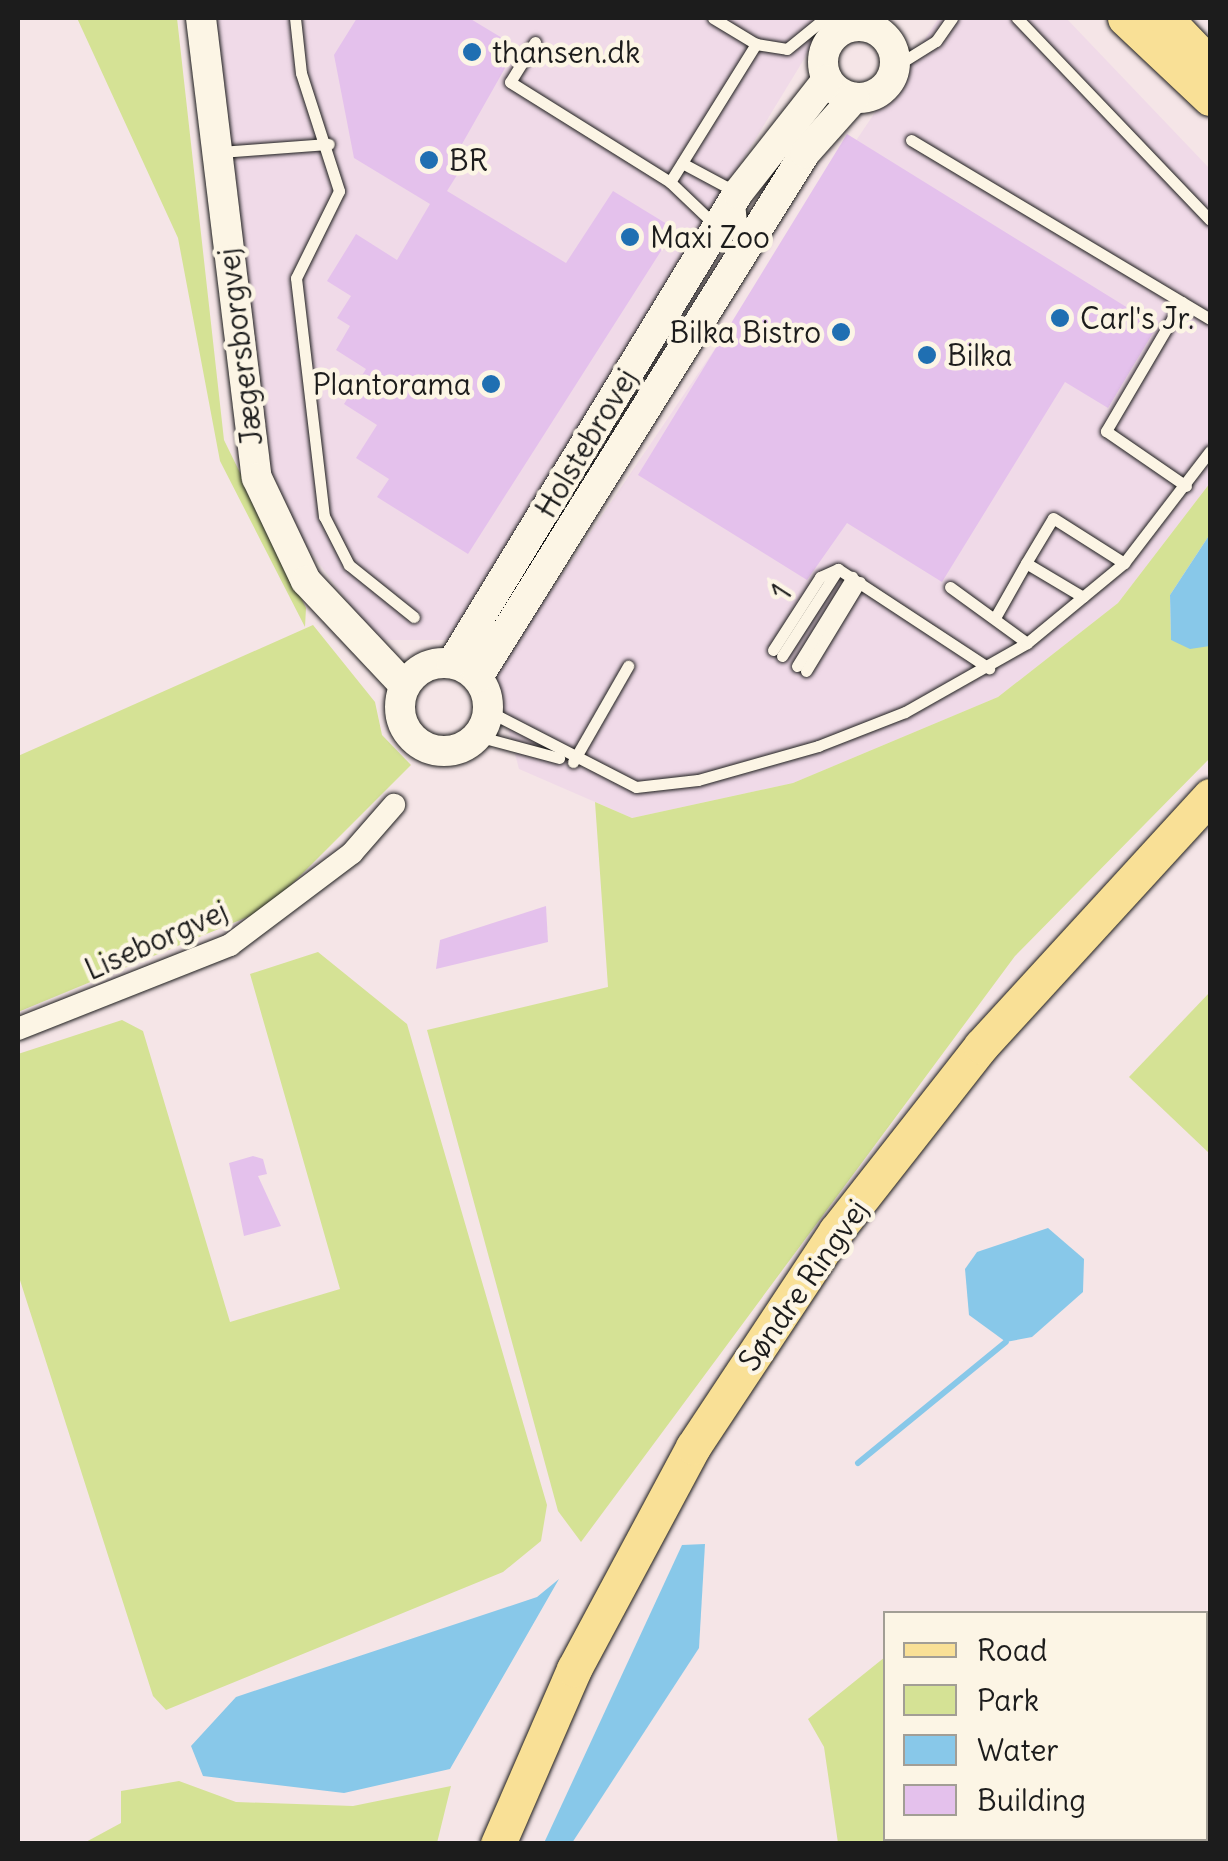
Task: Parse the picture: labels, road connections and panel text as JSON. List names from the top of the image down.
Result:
{
  "streets": {
    "main road": ["Søndre Ringvej"],
    "street": ["Jægersborgvej", "Holstebrovej", "Liseborgvej"]
  },
  "crossings": [
    ["Jægersborgvej", "Holstebrovej"]
  ],
  "places": [
    "thansen.dk",
    "BR",
    "Maxi Zoo",
    "Carl's Jr.",
    "Bilka Bistro",
    "Bilka",
    "Plantorama"
  ],
  "legend": [
    "Road",
    "Park",
    "Water",
    "Building"
  ]
}
